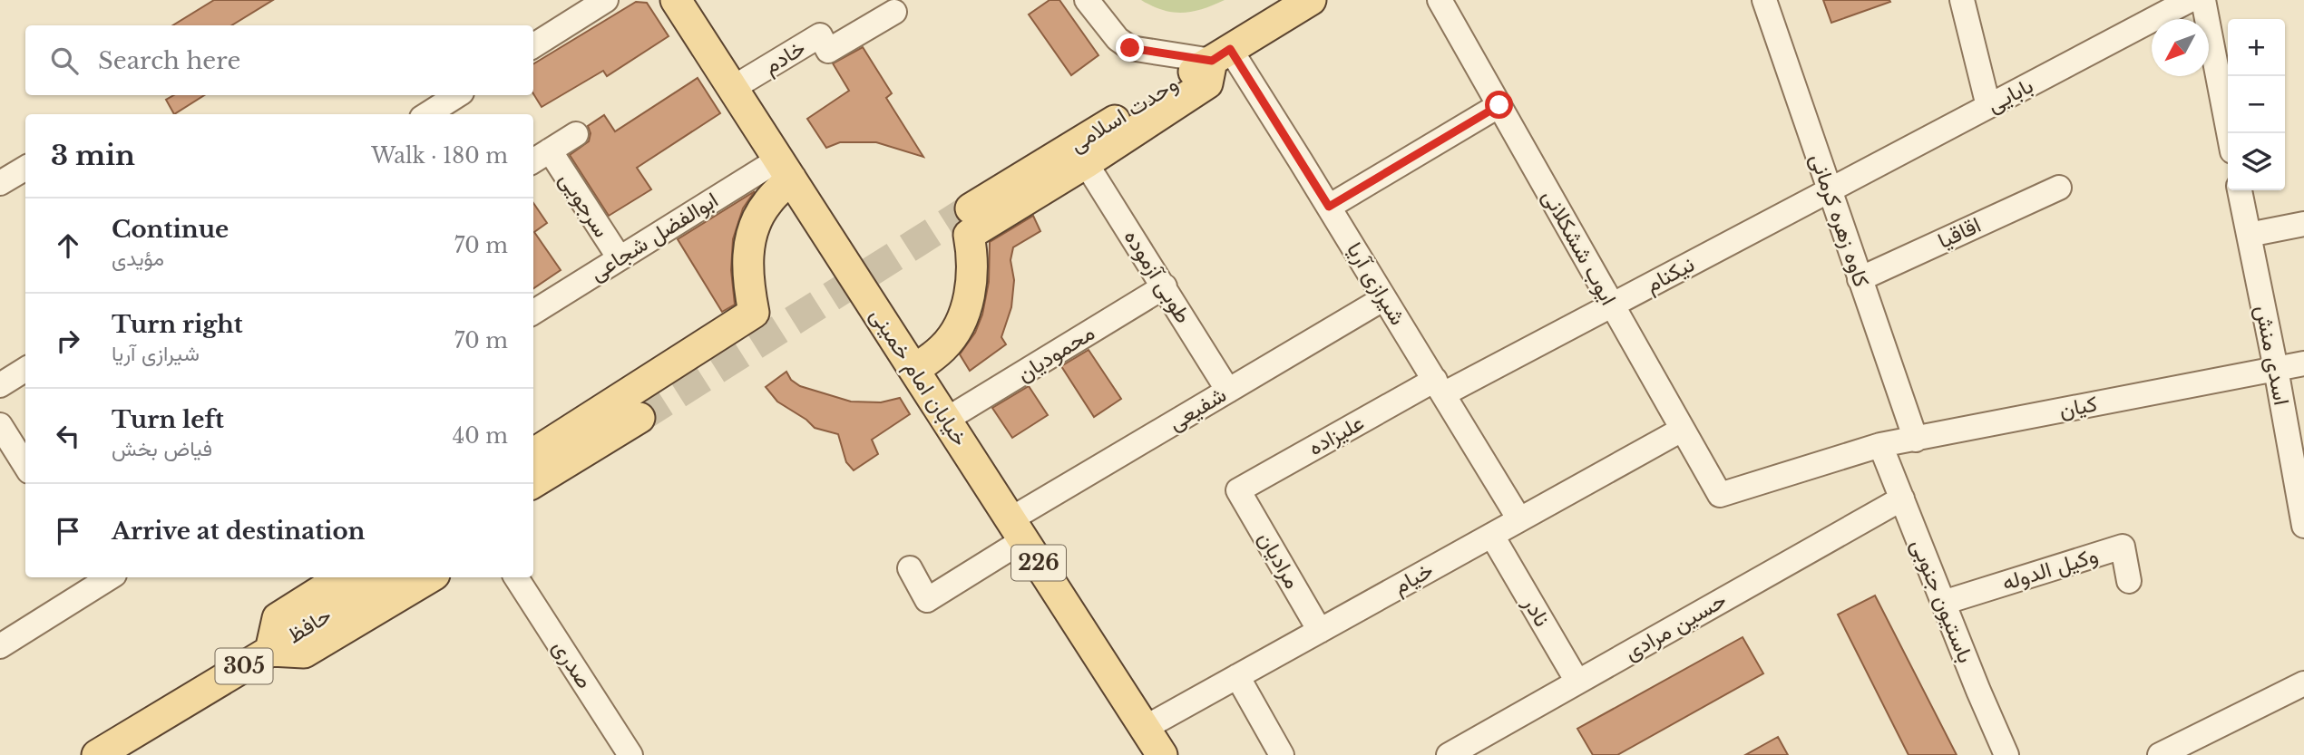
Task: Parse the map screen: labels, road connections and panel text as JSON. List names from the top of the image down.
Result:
{
  "streets": {
    "main road": [
      "وحدت اسلامی",
      "خیابان امام خمینی",
      "226",
      "حافظ",
      "305"
    ],
    "street": [
      "خادم",
      "بابایی",
      "سرجویی",
      "کاوه زهره کرمانی",
      "اقاقیا",
      "ابوالفضل شجاعی",
      "ایوب ششکلانی",
      "نیکنام",
      "طوبی آزموده",
      "شیرازی آریا",
      "محمودیان",
      "اسدی منش",
      "کیان",
      "شفیعی",
      "علیزاده",
      "مرادیان",
      "وکیل الدوله",
      "خیام",
      "باستیون جنوبی",
      "نادر",
      "حسین مرادی",
      "صدری"
    ]
  },
  "crossings": [
    ["خادم", "خیابان امام خمینی"],
    ["بابایی", "کاوه زهره کرمانی"],
    ["بابایی", "نیکنام"],
    ["وحدت اسلامی", "شیرازی آریا"],
    ["سرجویی", "ابوالفضل شجاعی"],
    ["کاوه زهره کرمانی", "اقاقیا"],
    ["کاوه زهره کرمانی", "نیکنام"],
    ["کاوه زهره کرمانی", "کیان"],
    ["ابوالفضل شجاعی", "خیابان امام خمینی"],
    ["ایوب ششکلانی", "نیکنام"],
    ["ایوب ششکلانی", "کیان"],
    ["ایوب ششکلانی", "خیام"],
    ["نیکنام", "شیرازی آریا"],
    ["نیکنام", "علیزاده"],
    ["طوبی آزموده", "محمودیان"],
    ["طوبی آزموده", "شفیعی"],
    ["شیرازی آریا", "شفیعی"],
    ["شیرازی آریا", "علیزاده"],
    ["شیرازی آریا", "خیام"],
    ["محمودیان", "خیابان امام خمینی"],
    ["اسدی منش", "کیان"],
    ["خیابان امام خمینی", "شفیعی"],
    ["خیابان امام خمینی", "خیام"],
    ["کیان", "باستیون جنوبی"],
    ["علیزاده", "مرادیان"],
    ["مرادیان", "خیام"],
    ["وکیل الدوله", "باستیون جنوبی"],
    ["باستیون جنوبی", "حسین مرادی"],
    ["نادر", "حسین مرادی"],
    ["حافظ", "305"]
  ],
  "north": "bottom left",
  "page": {
    "map_buttons": ["+", "−"],
    "search": "Search here",
    "heading": ["3 min", "Walk · 180 m"],
    "list": [
      ["Continue", "مؤیدی", "70 m"],
      ["Turn right", "شیرازی آریا", "70 m"],
      ["Turn left", "فیاض بخش", "40 m"],
      "Arrive at destination"
    ]
  }
}
